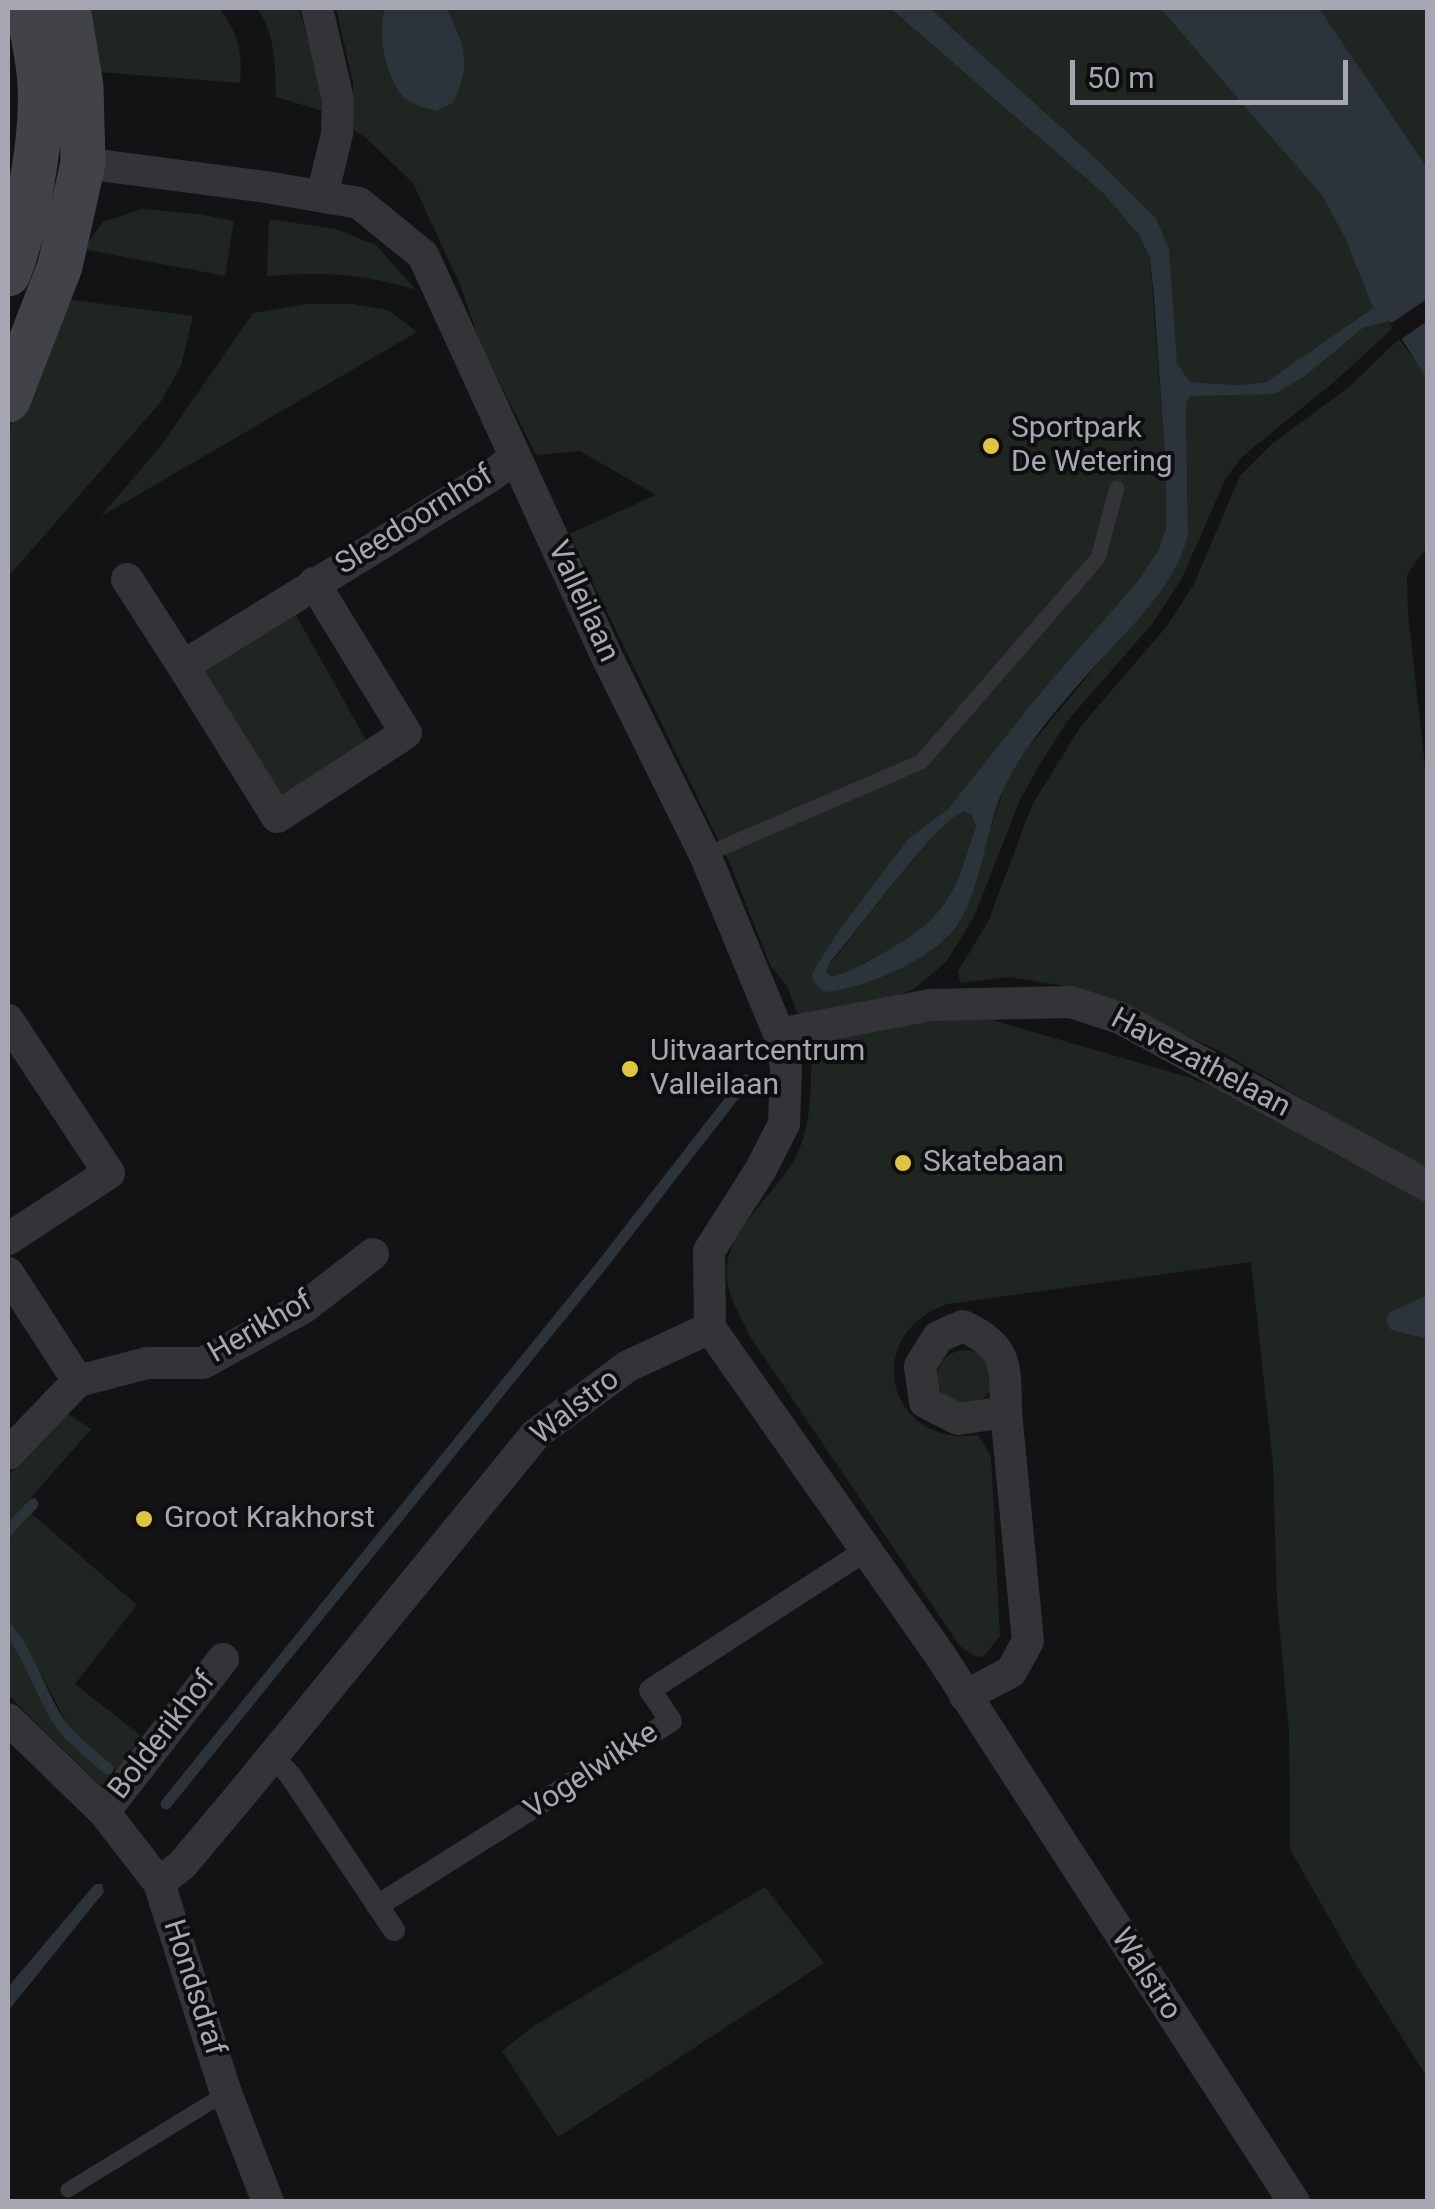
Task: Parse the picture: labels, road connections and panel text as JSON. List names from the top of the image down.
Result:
{
  "streets": {
    "main road": ["Valleilaan"],
    "street": [
      "Sleedoornhof",
      "Havezathelaan",
      "Herikhof",
      "Walstro",
      "Bolderikhof",
      "Vogelwikke",
      "Hondsdraf"
    ]
  },
  "crossings": [
    ["Sleedoornhof", "Valleilaan"],
    ["Valleilaan", "Havezathelaan"],
    ["Valleilaan", "Walstro"],
    ["Walstro", "Bolderikhof"],
    ["Walstro", "Hondsdraf"],
    ["Bolderikhof", "Hondsdraf"]
  ],
  "places": [
    "Sportpark De Wetering",
    "Uitvaartcentrum Valleilaan",
    "Skatebaan",
    "Groot Krakhorst"
  ],
  "scale_bar": "50 m"
}
